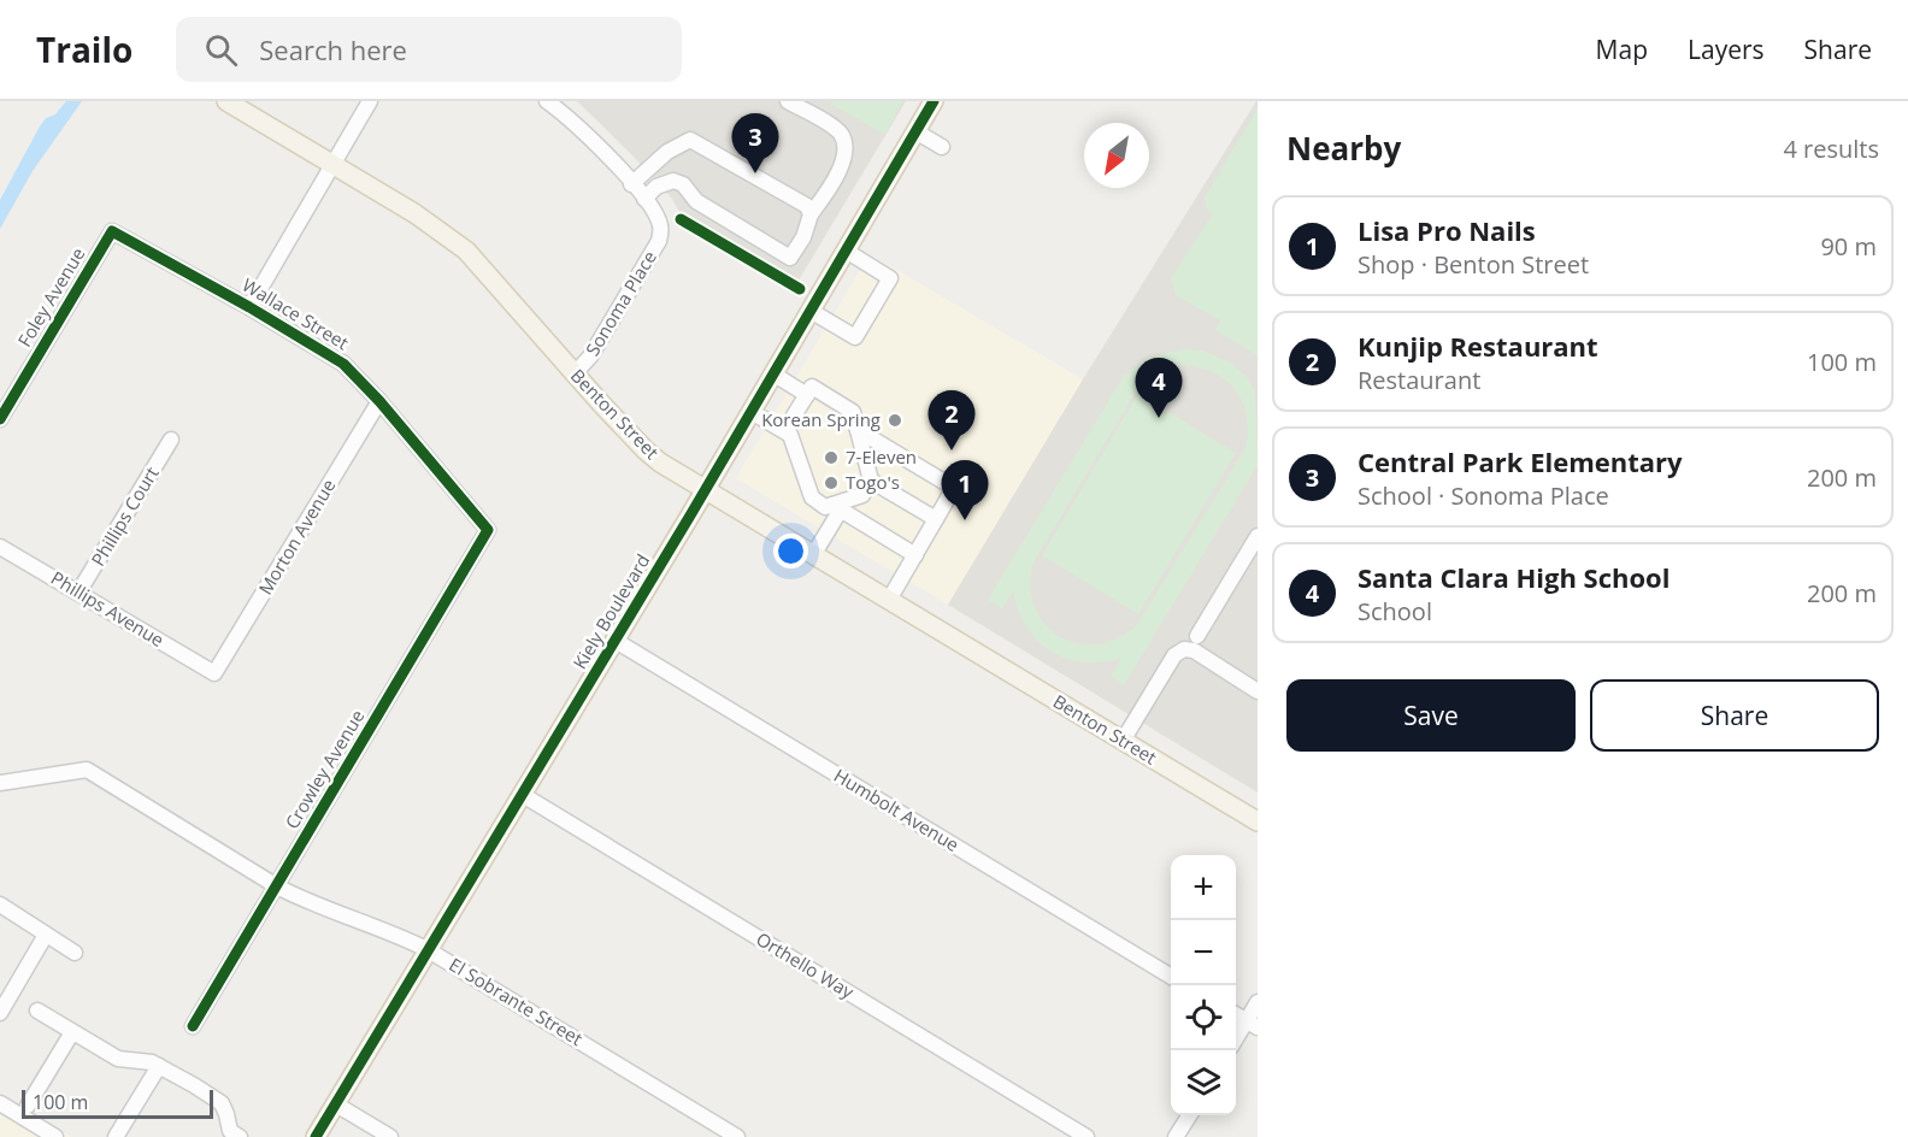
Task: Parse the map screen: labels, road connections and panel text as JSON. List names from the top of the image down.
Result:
{
  "streets": {
    "main road": ["Benton Street", "Kiely Boulevard"],
    "street": [
      "Foley Avenue",
      "Sonoma Place",
      "Wallace Street",
      "Phillips Court",
      "Morton Avenue",
      "Phillips Avenue",
      "Crowley Avenue",
      "Humbolt Avenue",
      "Orthello Way",
      "El Sobrante Street"
    ]
  },
  "crossings": [
    ["Foley Avenue", "Wallace Street"],
    ["Sonoma Place", "Benton Street"],
    ["Wallace Street", "Morton Avenue"],
    ["Wallace Street", "Crowley Avenue"],
    ["Benton Street", "Kiely Boulevard"],
    ["Phillips Court", "Phillips Avenue"],
    ["Morton Avenue", "Phillips Avenue"],
    ["Kiely Boulevard", "Humbolt Avenue"],
    ["Kiely Boulevard", "Orthello Way"],
    ["Kiely Boulevard", "El Sobrante Street"],
    ["Crowley Avenue", "El Sobrante Street"]
  ],
  "places": ["Korean Spring", "7-Eleven", "Togo's"],
  "scale_bar": "100 m",
  "north": "bottom left",
  "page": {
    "header": "Trailo",
    "search": "Search here",
    "nav": ["Map", "Layers", "Share"],
    "heading": ["Nearby", "4 results"],
    "pins": [
      "3",
      "4",
      "2",
      "1"
    ],
    "list": [
      {
        "mark": "1",
        "name": "Lisa Pro Nails",
        "note": "Shop · Benton Street",
        "value": "90 m"
      },
      {
        "mark": "2",
        "name": "Kunjip Restaurant",
        "note": "Restaurant",
        "value": "100 m"
      },
      {
        "mark": "3",
        "name": "Central Park Elementary",
        "note": "School · Sonoma Place",
        "value": "200 m"
      },
      {
        "mark": "4",
        "name": "Santa Clara High School",
        "note": "School",
        "value": "200 m"
      }
    ],
    "buttons": ["Save", "Share"],
    "map_buttons": ["+", "−"],
    "scale": "100 m"
  }
}
